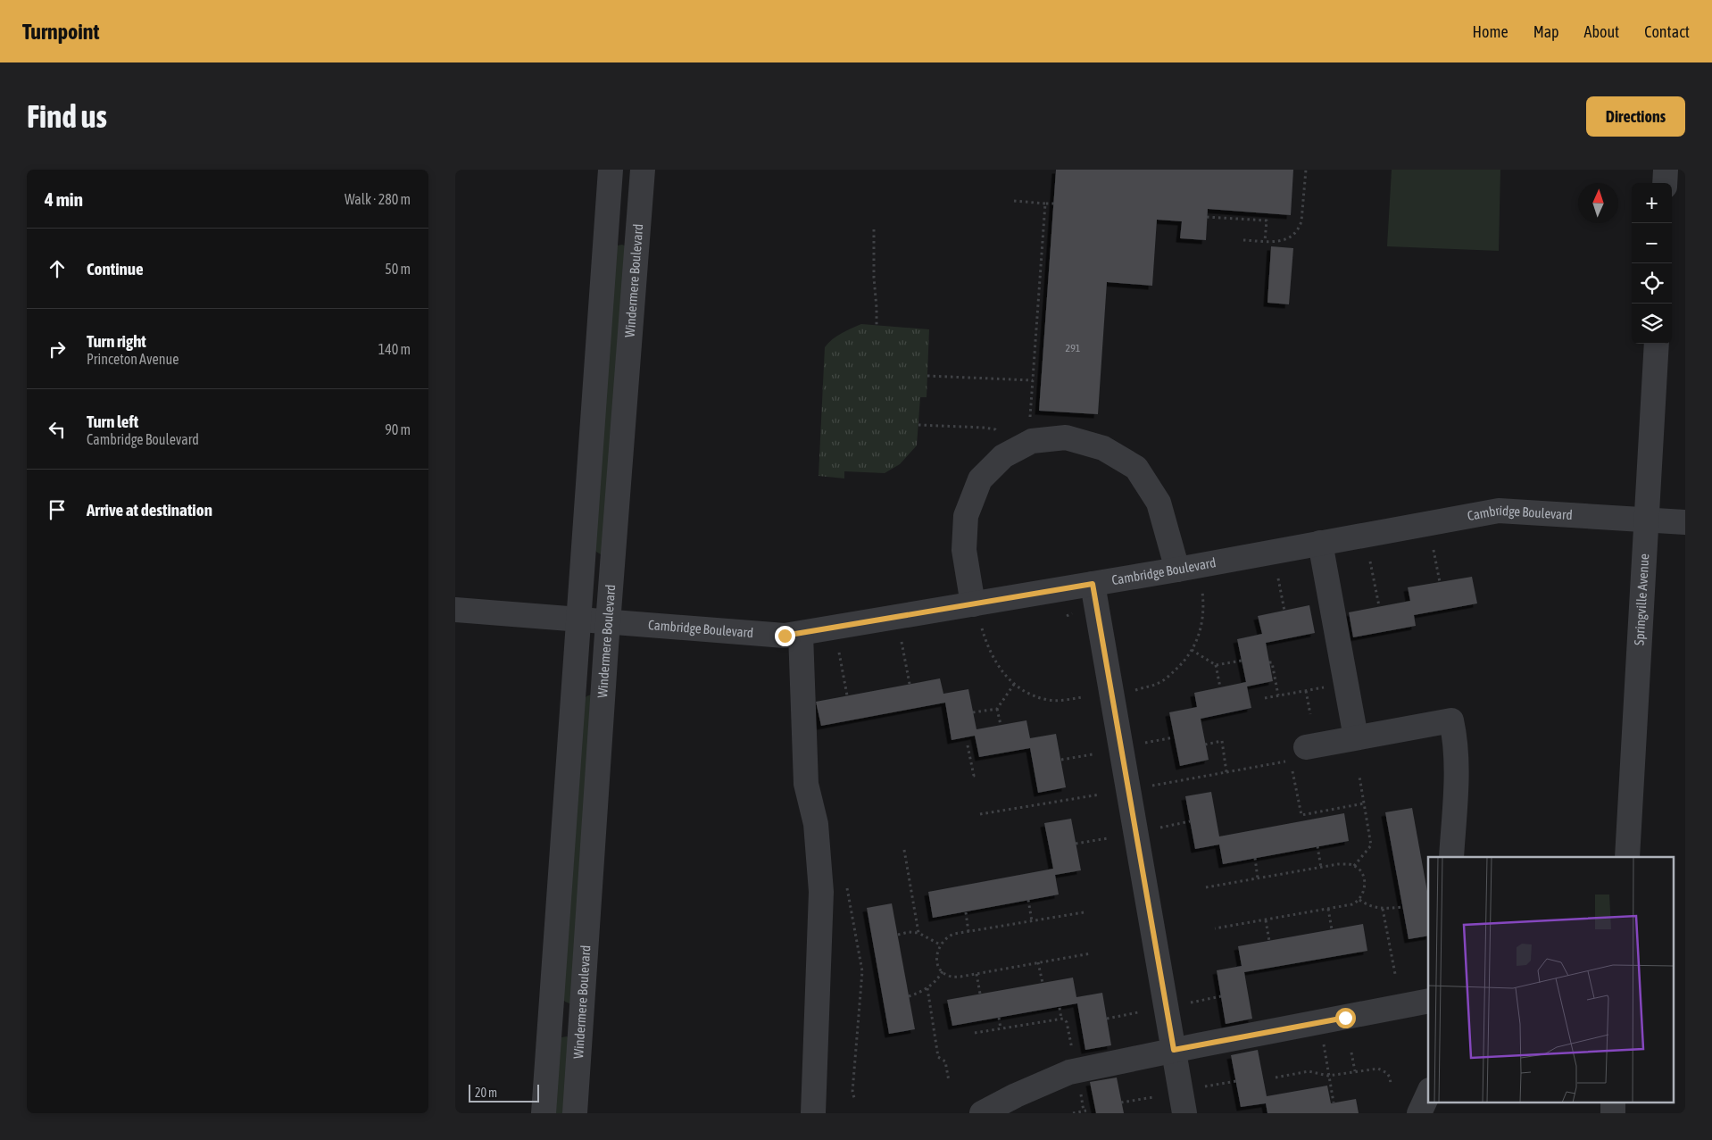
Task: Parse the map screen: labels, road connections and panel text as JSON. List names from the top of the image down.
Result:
{
  "streets": {
    "street": ["Windermere Boulevard", "Cambridge Boulevard", "Springville Avenue"]
  },
  "crossings": [
    ["Windermere Boulevard", "Cambridge Boulevard"],
    ["Cambridge Boulevard", "Springville Avenue"]
  ],
  "house_numbers": ["291"],
  "scale_bar": "20 m",
  "north": "top",
  "page": {
    "header": "Turnpoint",
    "nav": [
      "Home",
      "Map",
      "About",
      "Contact"
    ],
    "buttons": "Directions",
    "title": "Find us",
    "heading": ["4 min", "Walk · 280 m"],
    "map_buttons": ["+", "−"],
    "list": [
      ["Continue", "50 m"],
      ["Turn right", "Princeton Avenue", "140 m"],
      ["Turn left", "Cambridge Boulevard", "90 m"],
      "Arrive at destination"
    ],
    "scale": "20 m"
  }
}
